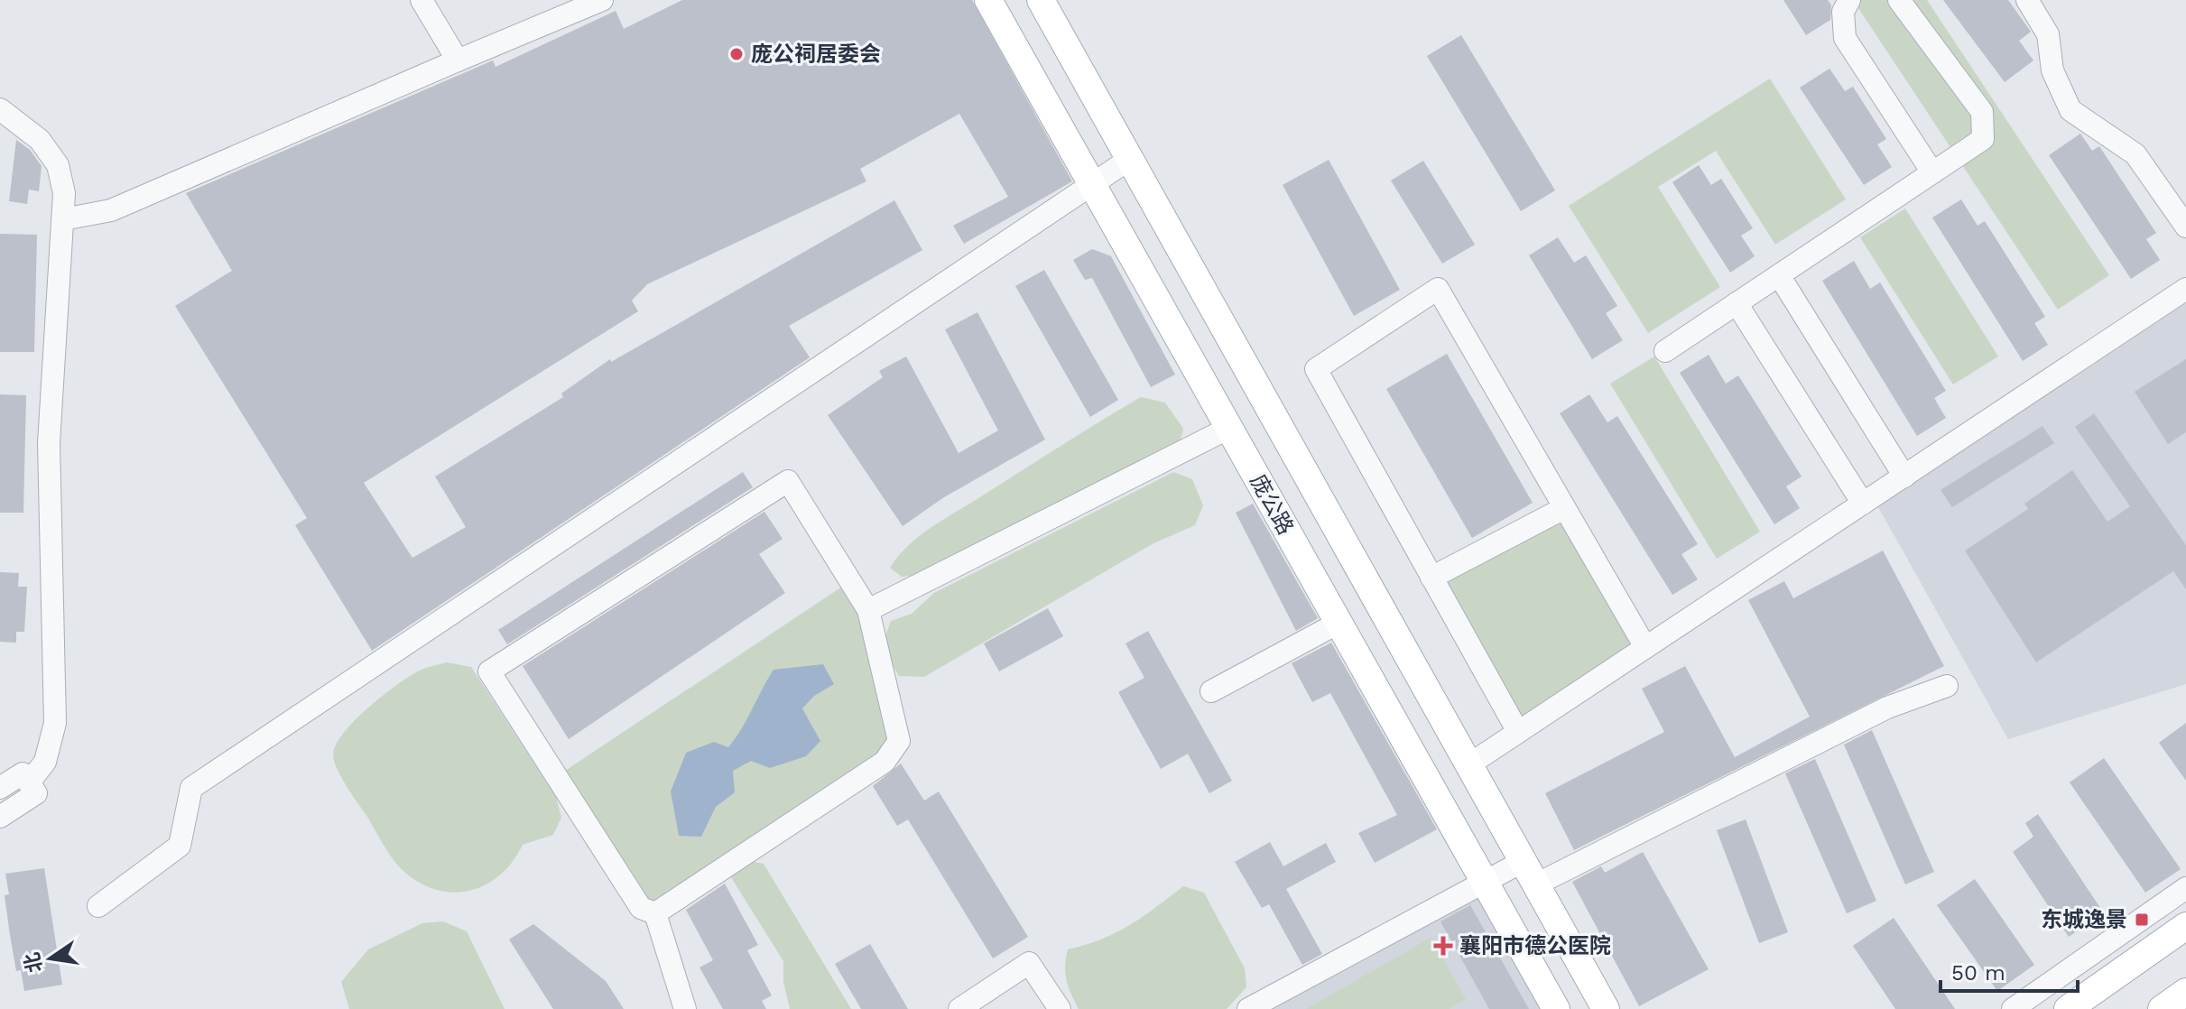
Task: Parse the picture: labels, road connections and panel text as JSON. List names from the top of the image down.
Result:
{
  "streets": {
    "main road": ["庞公路"]
  },
  "places": {
    "other": ["庞公祠居委会"],
    "transit": ["东城逸景"],
    "health": ["襄阳市德公医院"]
  },
  "scale_bar": "50 m",
  "north": "left"
}
